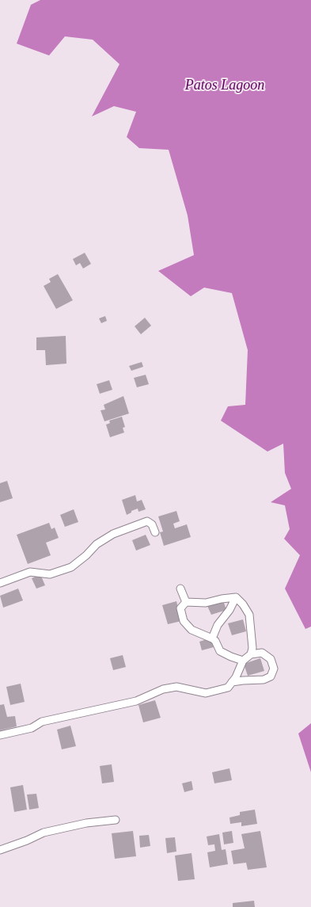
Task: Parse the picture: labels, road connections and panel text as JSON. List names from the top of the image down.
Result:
{
  "water": ["Patos Lagoon"]
}
